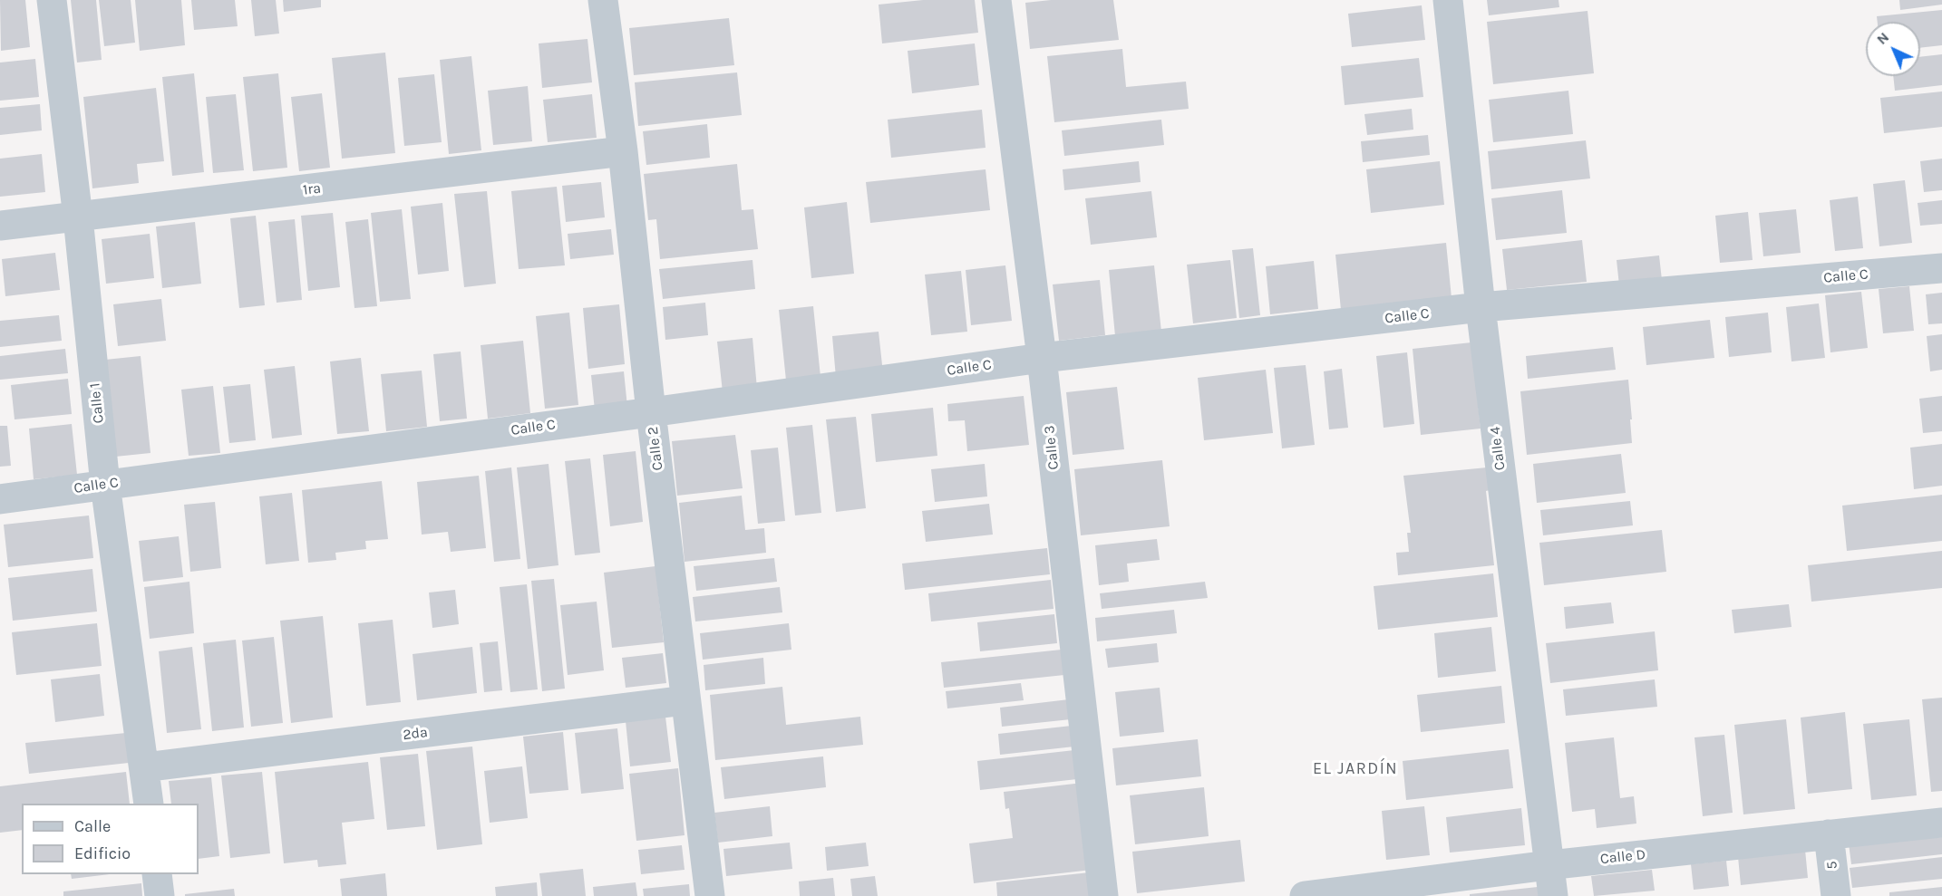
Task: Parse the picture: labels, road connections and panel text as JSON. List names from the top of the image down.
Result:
{
  "streets": {
    "street": [
      "1ra",
      "Calle C",
      "Calle 1",
      "Calle 3",
      "Calle 2",
      "Calle 4",
      "2da",
      "Calle D",
      "5"
    ]
  },
  "crossings": [
    ["1ra", "Calle 1"],
    ["1ra", "Calle 2"],
    ["Calle C", "Calle 1"],
    ["Calle C", "Calle 3"],
    ["Calle C", "Calle 2"],
    ["Calle C", "Calle 4"],
    ["Calle 1", "2da"],
    ["Calle 2", "2da"],
    ["Calle 4", "Calle D"],
    ["Calle D", "5"]
  ],
  "districts": ["EL JARDÍN"],
  "legend": ["Calle", "Edificio"],
  "north": "top left"
}
